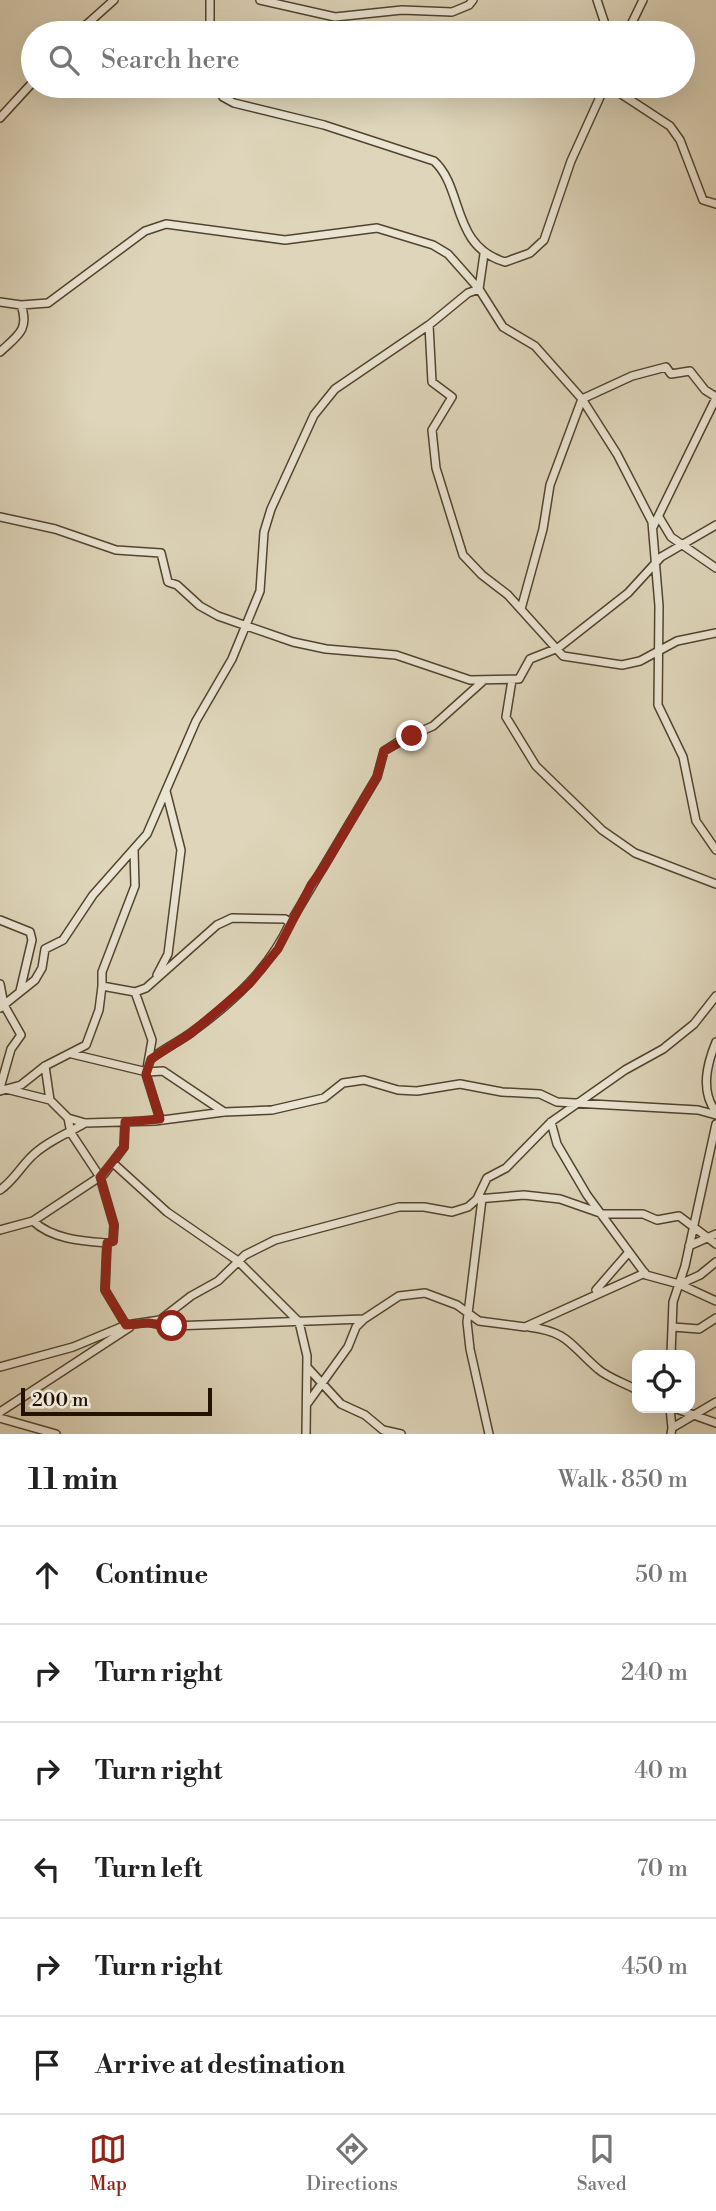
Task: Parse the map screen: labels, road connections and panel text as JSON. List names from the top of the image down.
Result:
{
  "scale_bar": "200 m",
  "page": {
    "search": "Search here",
    "scale": "200 m",
    "heading": ["11 min", "Walk · 850 m"],
    "list": [
      ["Continue", "50 m"],
      ["Turn right", "240 m"],
      ["Turn right", "40 m"],
      ["Turn left", "70 m"],
      ["Turn right", "450 m"],
      "Arrive at destination"
    ],
    "nav": ["Map", "Directions", "Saved"]
  }
}
